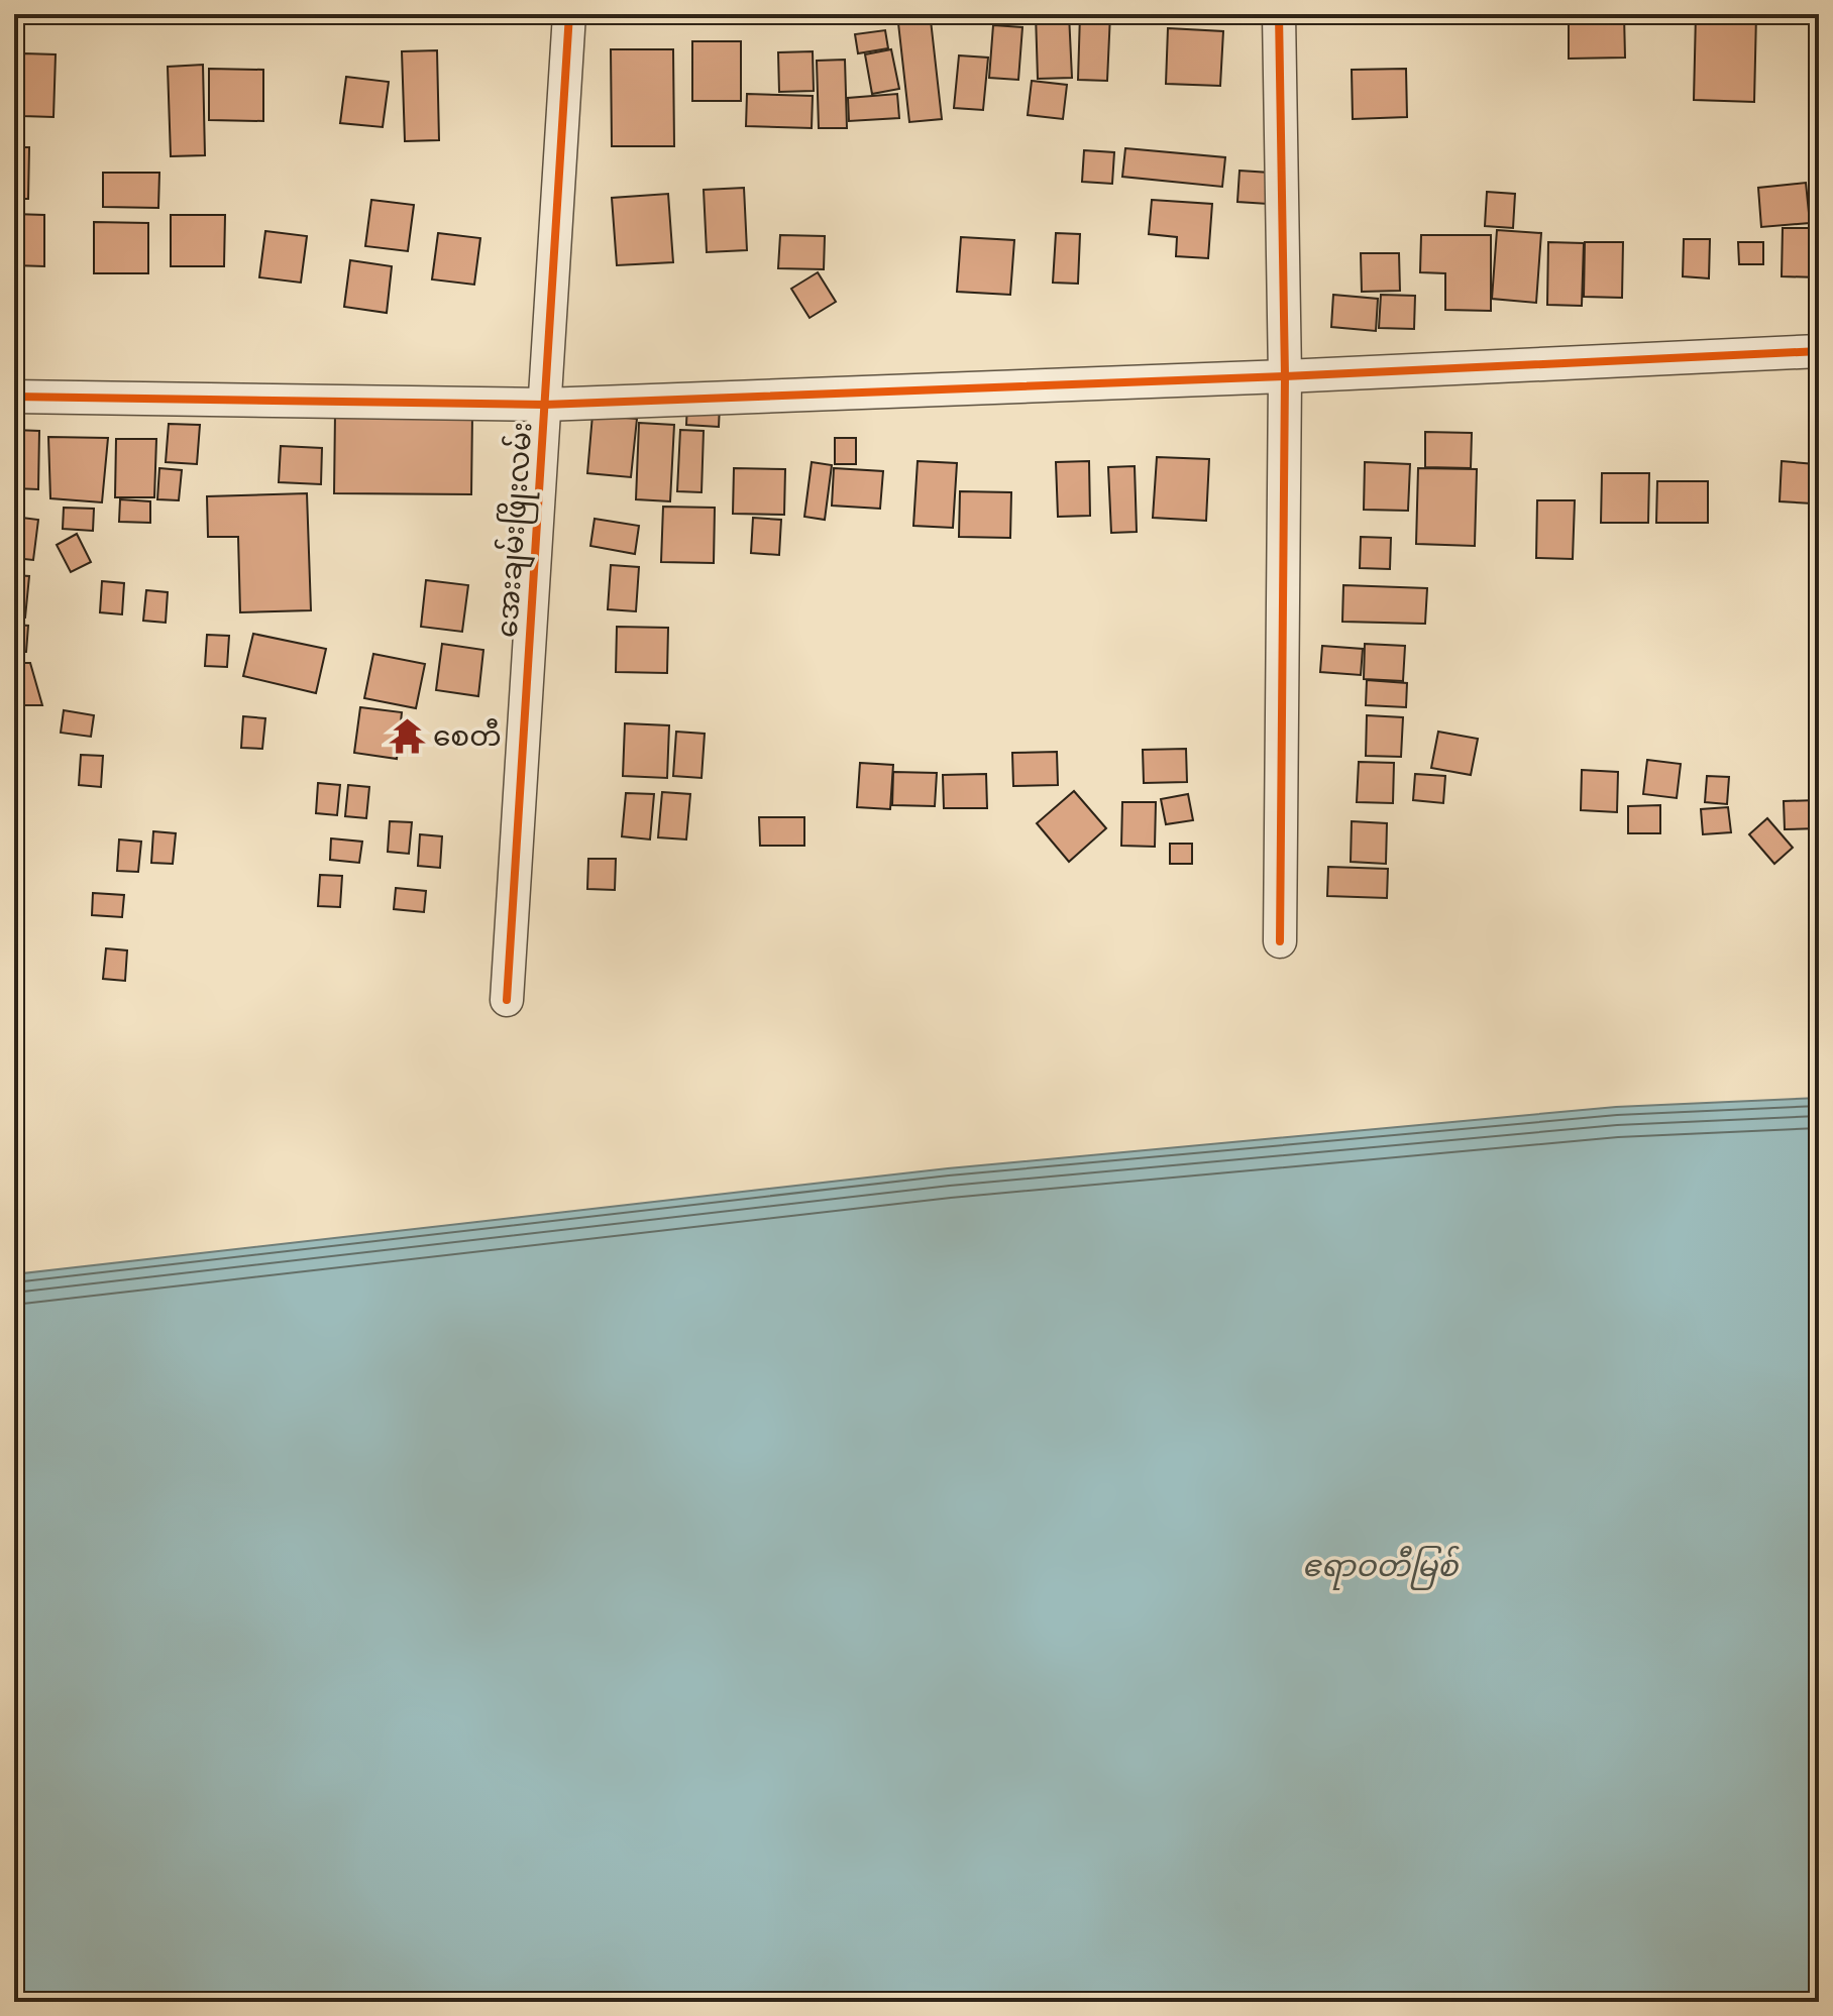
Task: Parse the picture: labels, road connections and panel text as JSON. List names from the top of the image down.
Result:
{
  "streets": {
    "street": ["အေးချမ်းဖြိုးလမ်း"]
  },
  "water": ["ဧရာဝတီမြစ်"],
  "places": {
    "temple": ["စေတီ"]
  }
}
